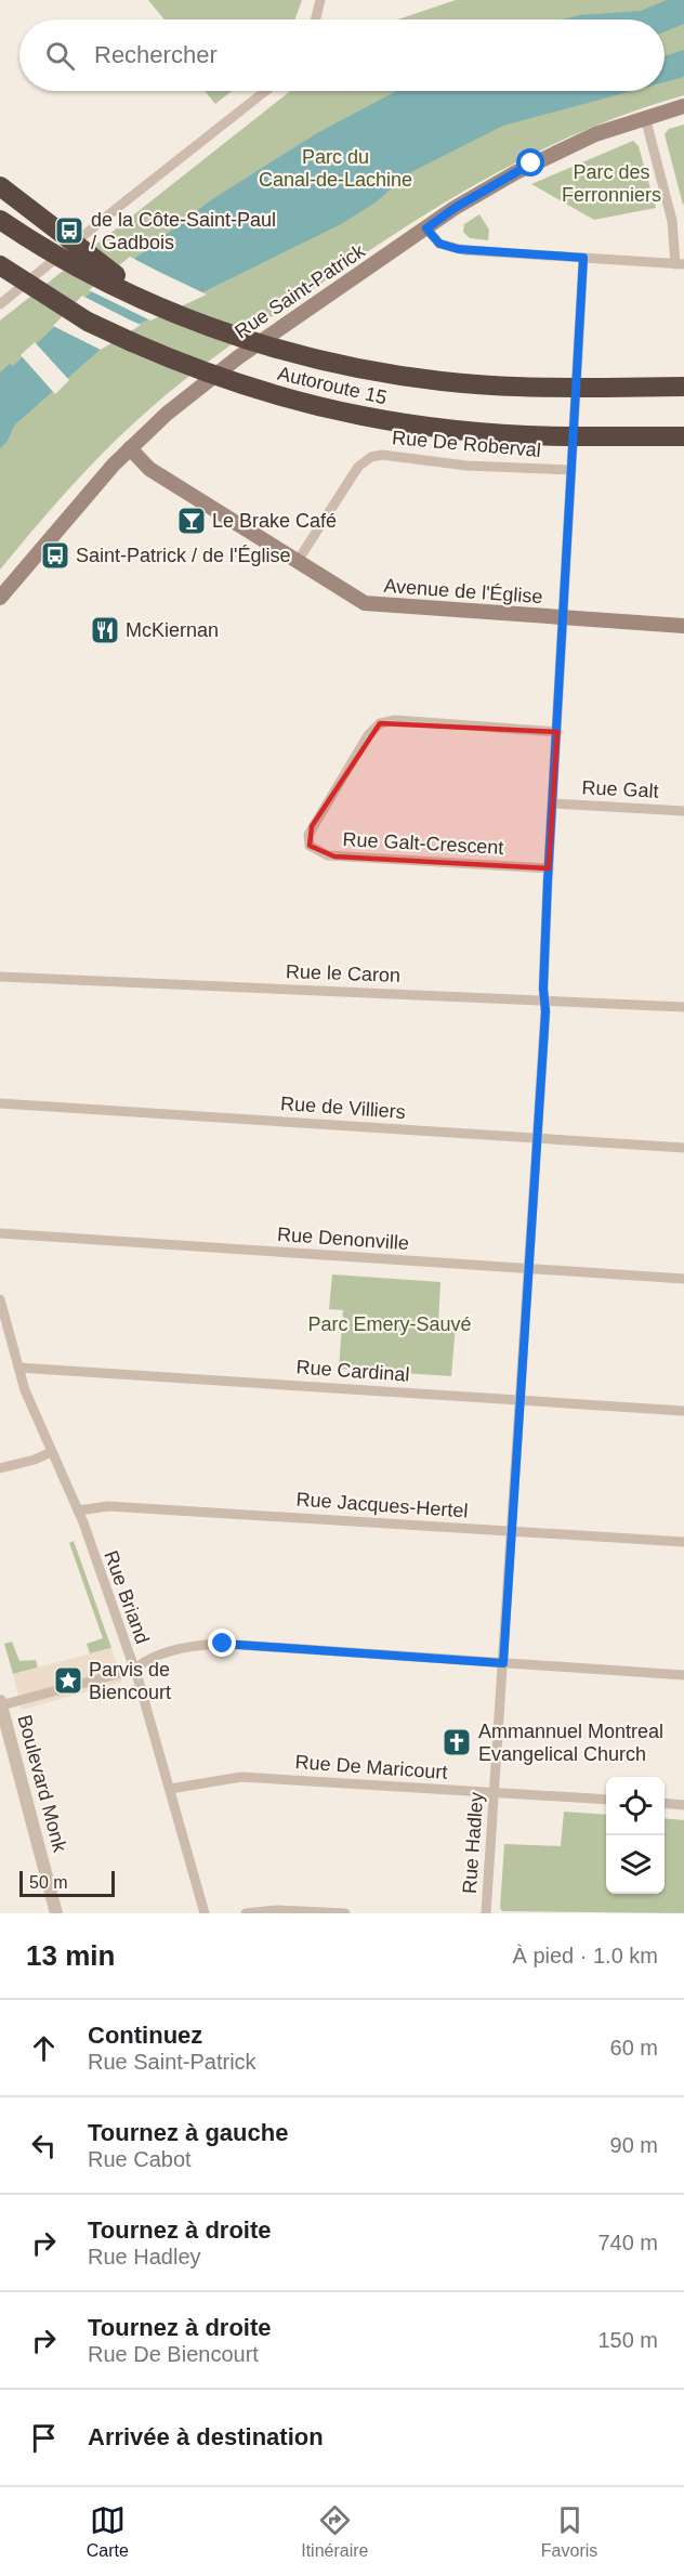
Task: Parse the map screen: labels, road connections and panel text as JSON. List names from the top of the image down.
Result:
{
  "streets": {
    "highway": ["Autoroute 15"],
    "main road": ["Rue Saint-Patrick", "Avenue de l'Église"],
    "street": [
      "Rue De Roberval",
      "Rue Galt",
      "Rue Galt-Crescent",
      "Rue le Caron",
      "Rue de Villiers",
      "Rue Denonville",
      "Rue Cardinal",
      "Rue Jacques-Hertel",
      "Rue Briand",
      "Rue De Maricourt",
      "Boulevard Monk",
      "Rue Hadley"
    ]
  },
  "crossings": [
    ["Rue Saint-Patrick", "Avenue de l'Église"],
    ["Rue De Roberval", "Avenue de l'Église"],
    ["Rue De Roberval", "Rue Hadley"],
    ["Avenue de l'Église", "Rue Hadley"],
    ["Rue Galt", "Rue Hadley"],
    ["Rue Galt-Crescent", "Rue Hadley"],
    ["Rue le Caron", "Rue Hadley"],
    ["Rue de Villiers", "Rue Hadley"],
    ["Rue Denonville", "Rue Hadley"],
    ["Rue Cardinal", "Rue Briand"],
    ["Rue Cardinal", "Rue Hadley"],
    ["Rue Jacques-Hertel", "Rue Briand"],
    ["Rue Jacques-Hertel", "Rue Hadley"],
    ["Rue Briand", "Rue De Maricourt"],
    ["Rue De Maricourt", "Rue Hadley"]
  ],
  "parks": ["Parc du Canal-de-Lachine", "Parc des Ferronniers", "Parc Emery-Sauvé"],
  "places": {
    "bus stop": ["de la Côte-Saint-Paul / Gadbois", "Saint-Patrick / de l'Église"],
    "bar": ["Le Brake Café"],
    "restaurant": ["McKiernan"],
    "place": ["Parvis de Biencourt"],
    "church": ["Ammannuel Montreal Evangelical Church"]
  },
  "scale_bar": "50 m",
  "page": {
    "search": "Rechercher",
    "scale": "50 m",
    "heading": ["13 min", "À pied · 1.0 km"],
    "list": [
      ["Continuez", "Rue Saint-Patrick", "60 m"],
      ["Tournez à gauche", "Rue Cabot", "90 m"],
      ["Tournez à droite", "Rue Hadley", "740 m"],
      ["Tournez à droite", "Rue De Biencourt", "150 m"],
      "Arrivée à destination"
    ],
    "nav": ["Carte", "Itinéraire", "Favoris"]
  }
}
